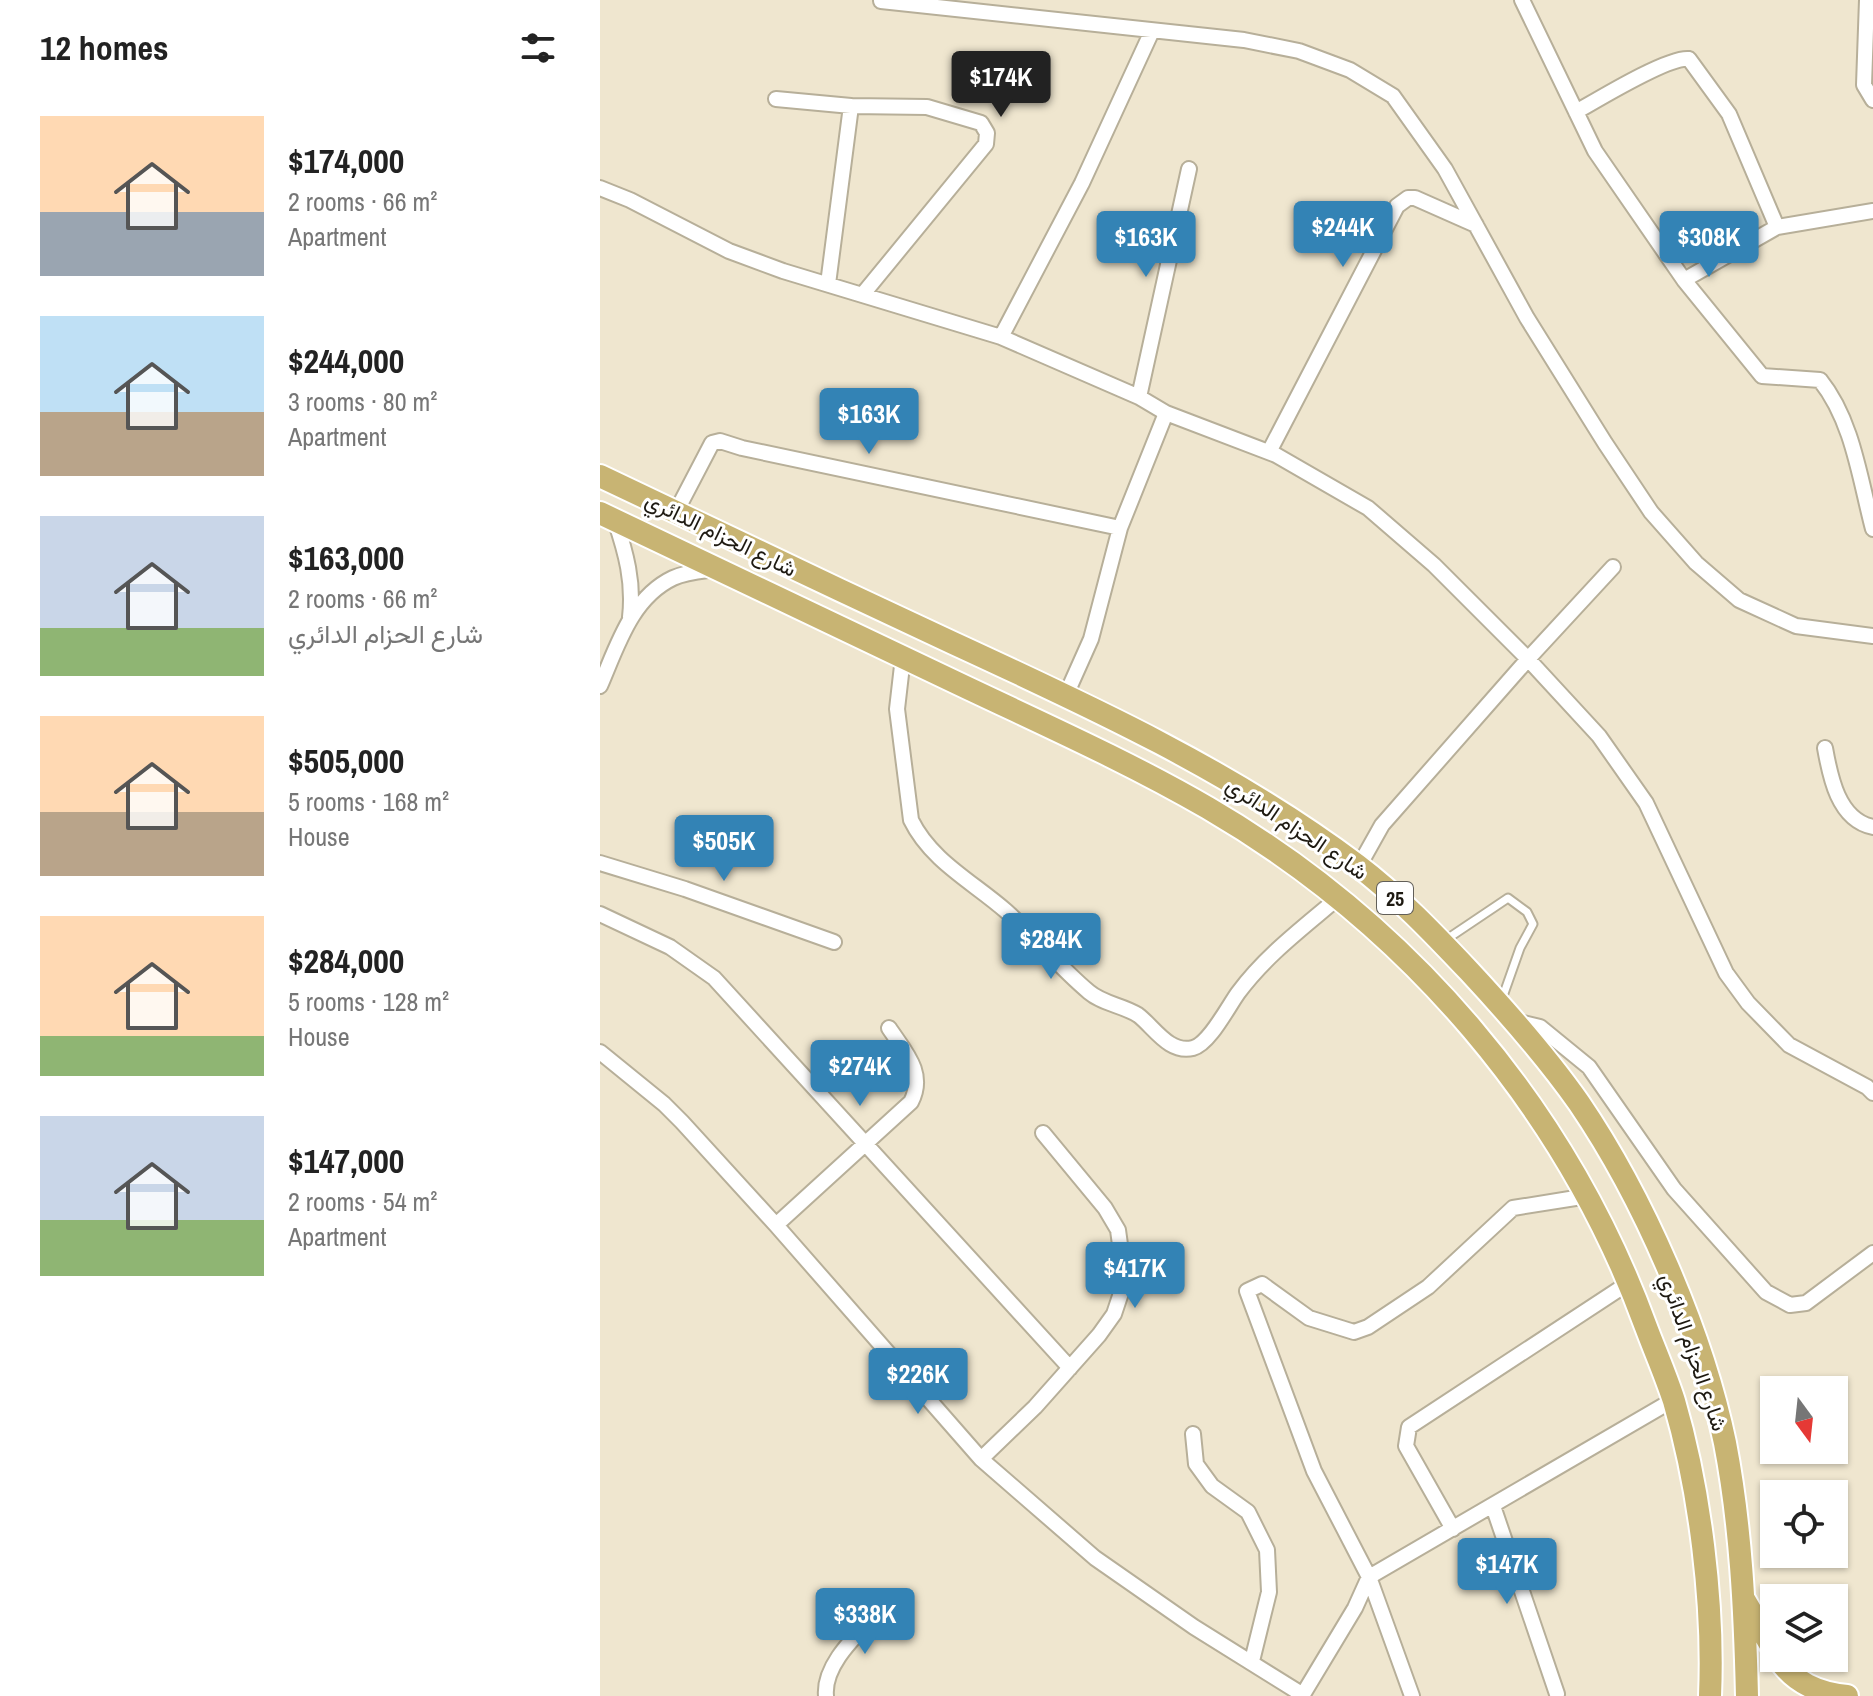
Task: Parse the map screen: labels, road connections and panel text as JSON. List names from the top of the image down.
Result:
{
  "streets": {
    "main road": ["شارع الحزام الدائري", "25"]
  },
  "north": "bottom",
  "page": {
    "heading": "12 homes",
    "price": [
      "$174K",
      "$244K",
      "$163K",
      "$308K",
      "$163K",
      "$505K",
      "$284K",
      "$274K",
      "$417K",
      "$226K",
      "$147K",
      "$338K"
    ],
    "list": [
      {
        "name": "$174,000",
        "note": "2 rooms · 66 m² · Apartment"
      },
      {
        "name": "$244,000",
        "note": "3 rooms · 80 m² · Apartment"
      },
      {
        "name": "$163,000",
        "note": "2 rooms · 66 m² · شارع الحزام الدائري"
      },
      {
        "name": "$505,000",
        "note": "5 rooms · 168 m² · House"
      },
      {
        "name": "$284,000",
        "note": "5 rooms · 128 m² · House"
      },
      {
        "name": "$147,000",
        "note": "2 rooms · 54 m² · Apartment"
      }
    ]
  }
}
